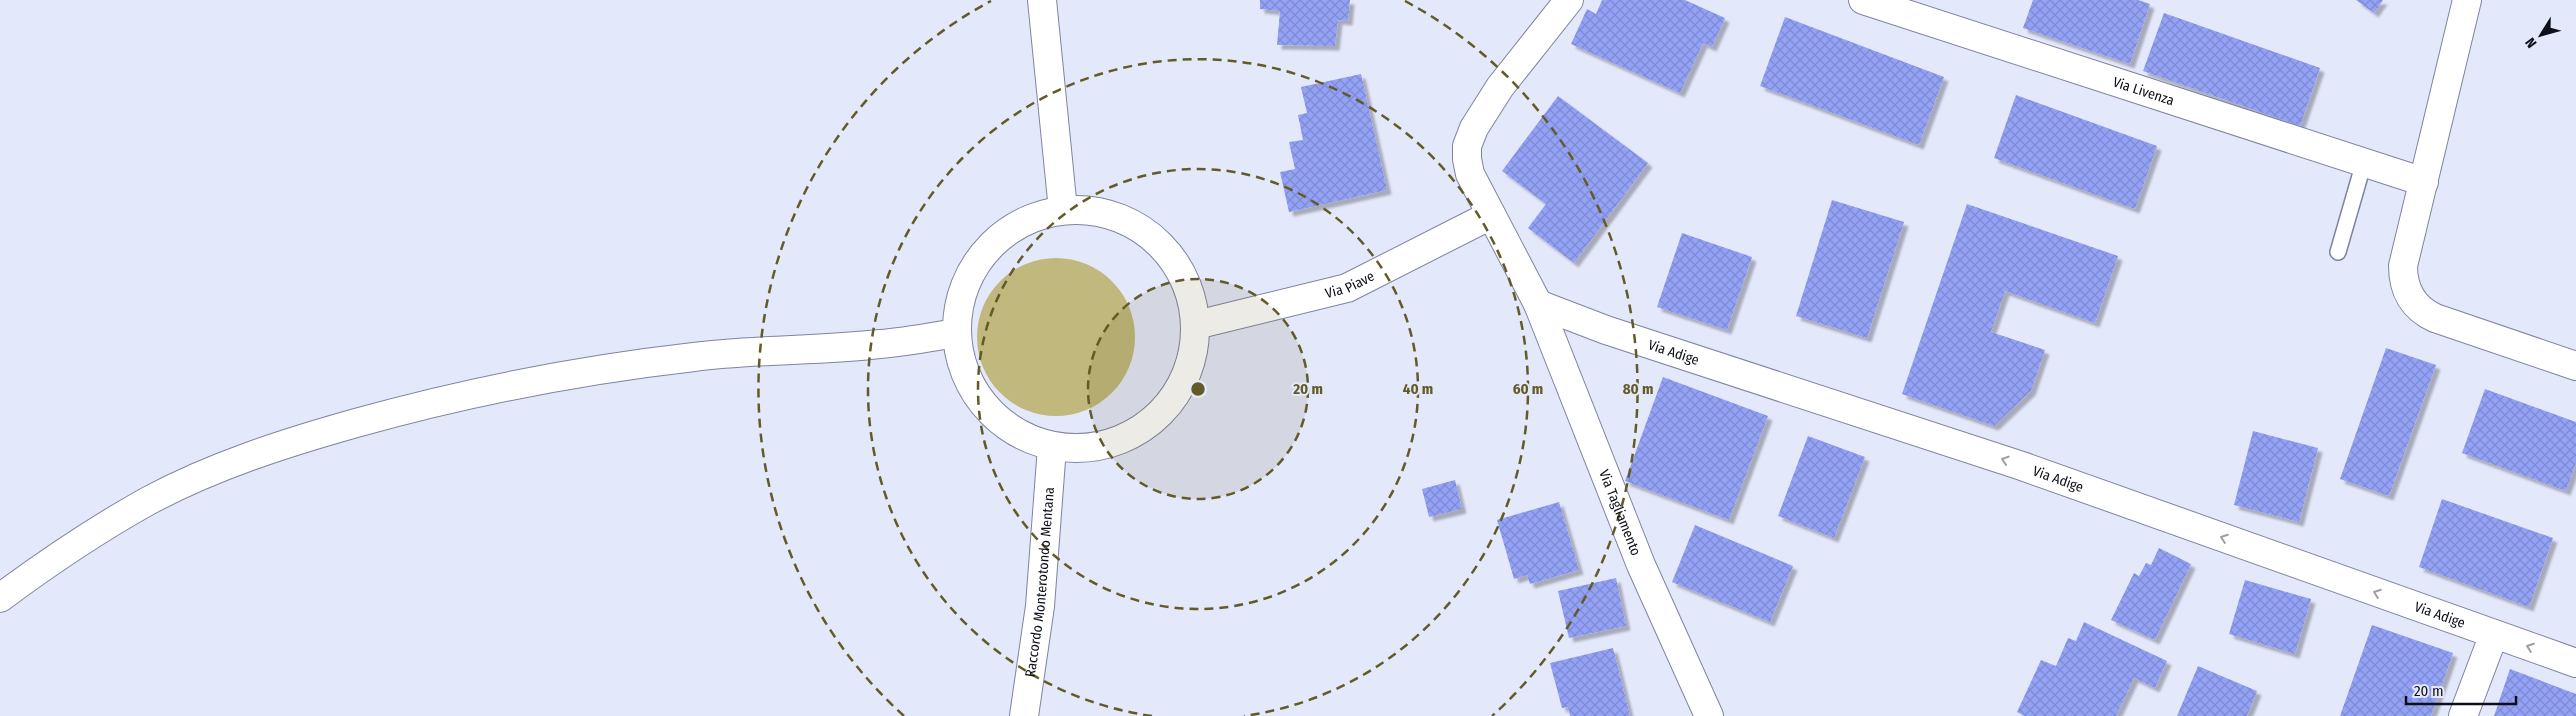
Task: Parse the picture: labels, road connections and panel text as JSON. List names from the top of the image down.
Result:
{
  "streets": {
    "street": [
      "Via Livenza",
      "Via Piave",
      "Via Adige",
      "Via Tagliamento",
      "Raccordo Monterotondo Mentana"
    ]
  },
  "crossings": [
    ["Via Piave", "Via Tagliamento"],
    ["Via Adige", "Via Tagliamento"]
  ],
  "one_way": ["Via Adige"],
  "scale_bar": "20 m",
  "north": "bottom left",
  "rings": [
    "20 m",
    "40 m",
    "60 m",
    "80 m"
  ]
}
